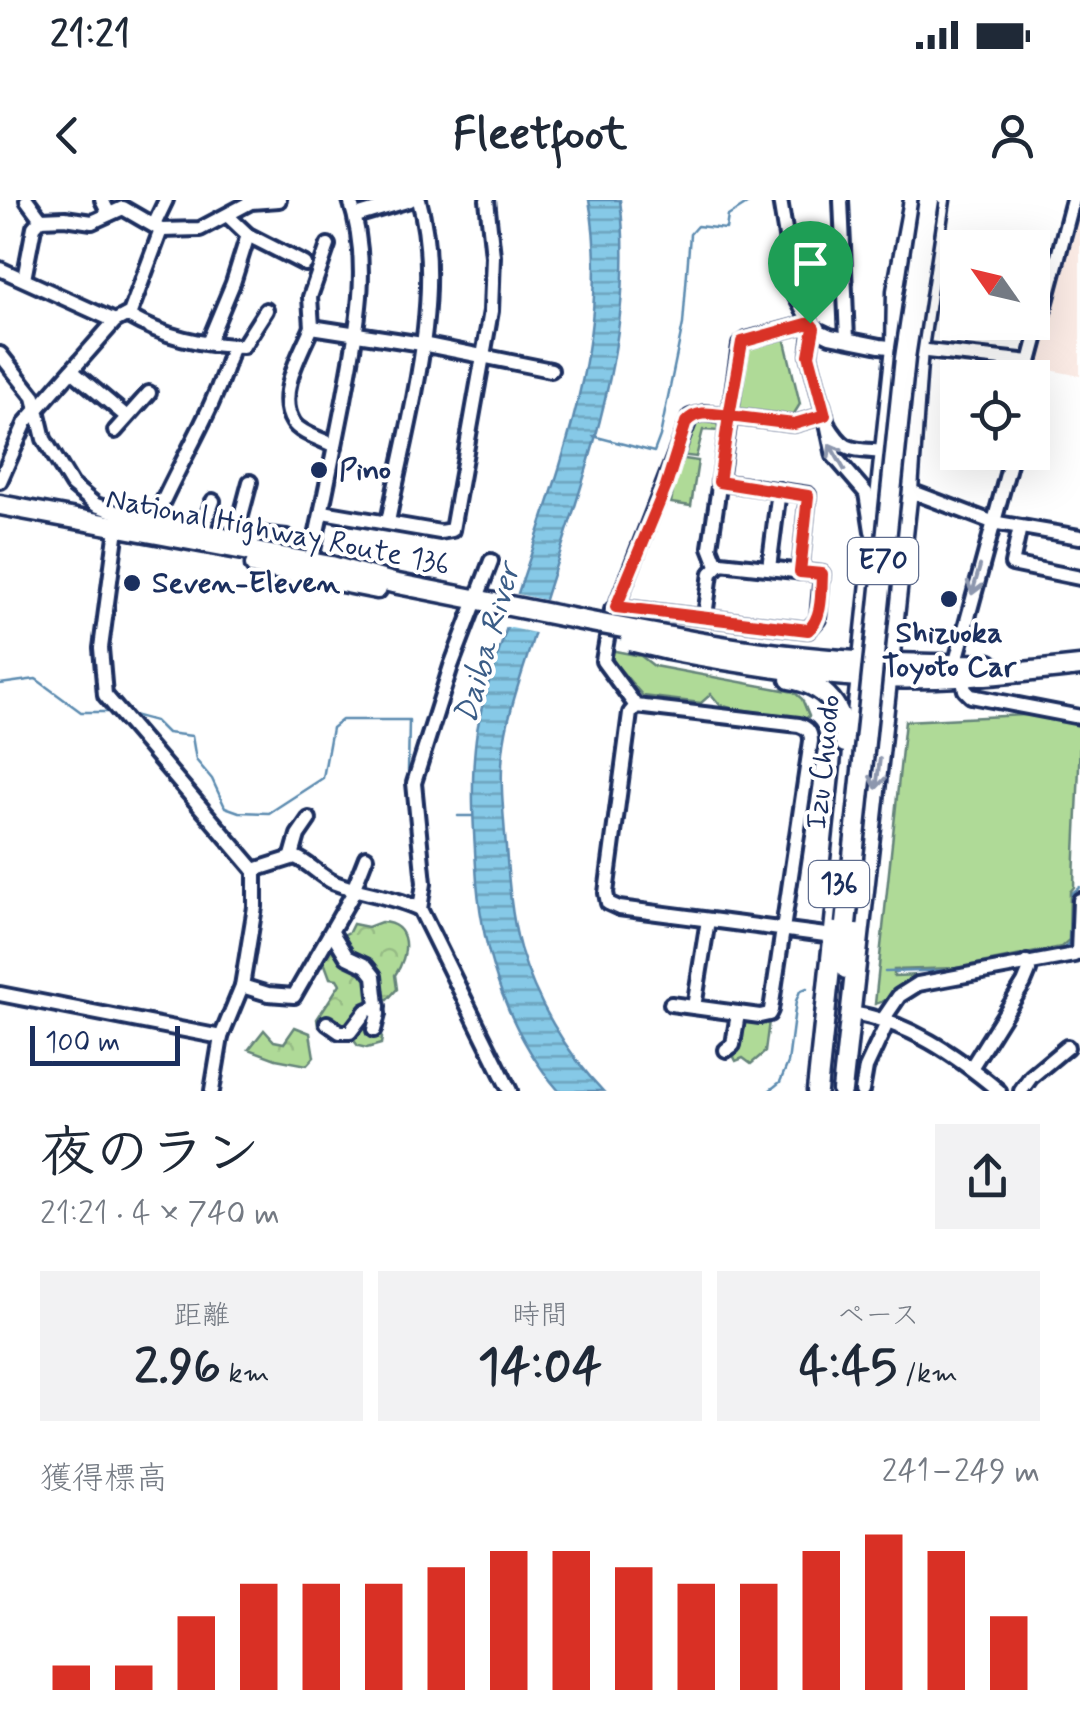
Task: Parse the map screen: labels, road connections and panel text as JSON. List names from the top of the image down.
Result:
{
  "streets": {
    "highway": [
      "National Highway Route 136",
      "E70",
      "Izu Chuodo",
      "136"
    ]
  },
  "crossings": [
    ["National Highway Route 136", "Izu Chuodo"],
    ["National Highway Route 136", "136"],
    ["E70", "Izu Chuodo"],
    ["Izu Chuodo", "136"]
  ],
  "water": ["Daiba River"],
  "places": ["Pino", "Seven-Eleven", "Shizuoka Toyoto Car"],
  "scale_bar": "100 m",
  "north": "top left",
  "page": {
    "status": "21:21",
    "header": "Fleetfoot",
    "scale": "100 m",
    "heading": ["夜のラン", "21:21 · 4 × 740 m"],
    "stats": [
      ["距離", "2.96 km"],
      ["時間", "14:04"],
      ["ペース", "4:45 /km"]
    ],
    "chart": ["獲得標高", "241–249 m"]
  }
}
